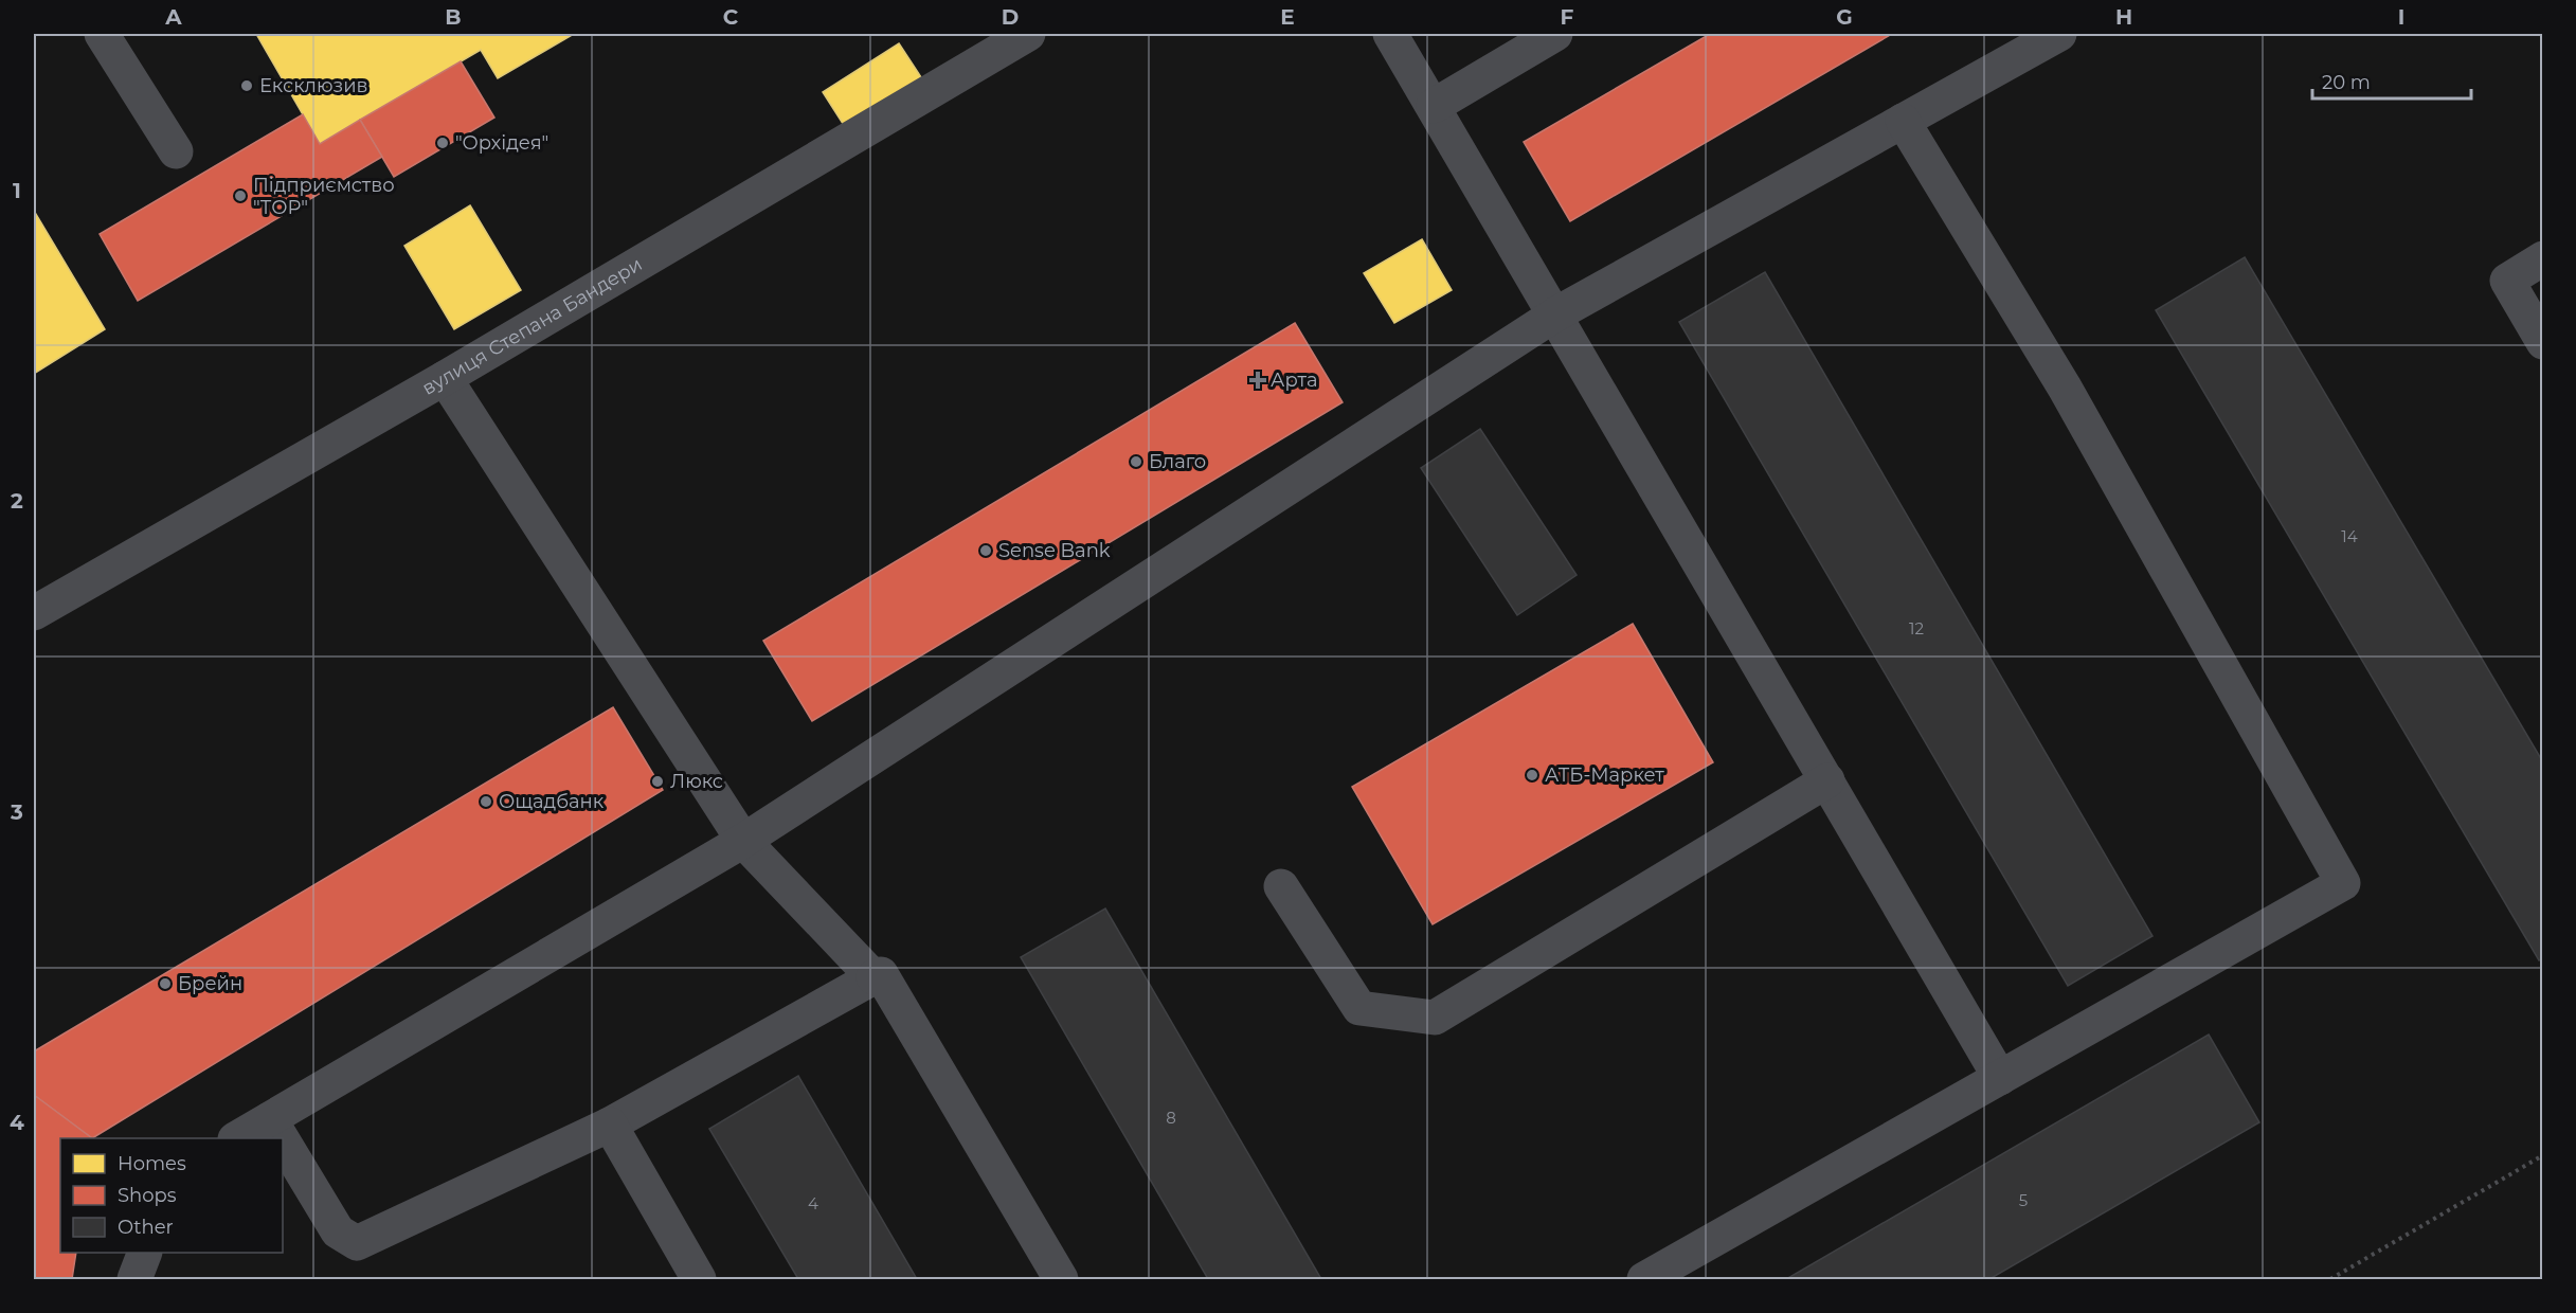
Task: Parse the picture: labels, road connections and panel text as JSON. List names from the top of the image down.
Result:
{
  "streets": {
    "street": ["вулиця Степана Бандери"]
  },
  "places": {
    "other": [
      "Ексклюзив",
      "\"Орхідея\"",
      "Підприємство \"ТОР\"",
      "Благо",
      "Sense Bank",
      "АТБ-Маркет",
      "Люкс",
      "Ощадбанк",
      "Брейн"
    ],
    "health": ["Арта"]
  },
  "house_numbers": [
    "14",
    "12",
    "8",
    "5",
    "4"
  ],
  "legend": ["Homes", "Shops", "Other"],
  "scale_bar": "20 m",
  "grid": {
    "columns": [
      "A",
      "B",
      "C",
      "D",
      "E",
      "F",
      "G",
      "H",
      "I"
    ],
    "rows": [
      "1",
      "2",
      "3",
      "4"
    ]
  }
}
